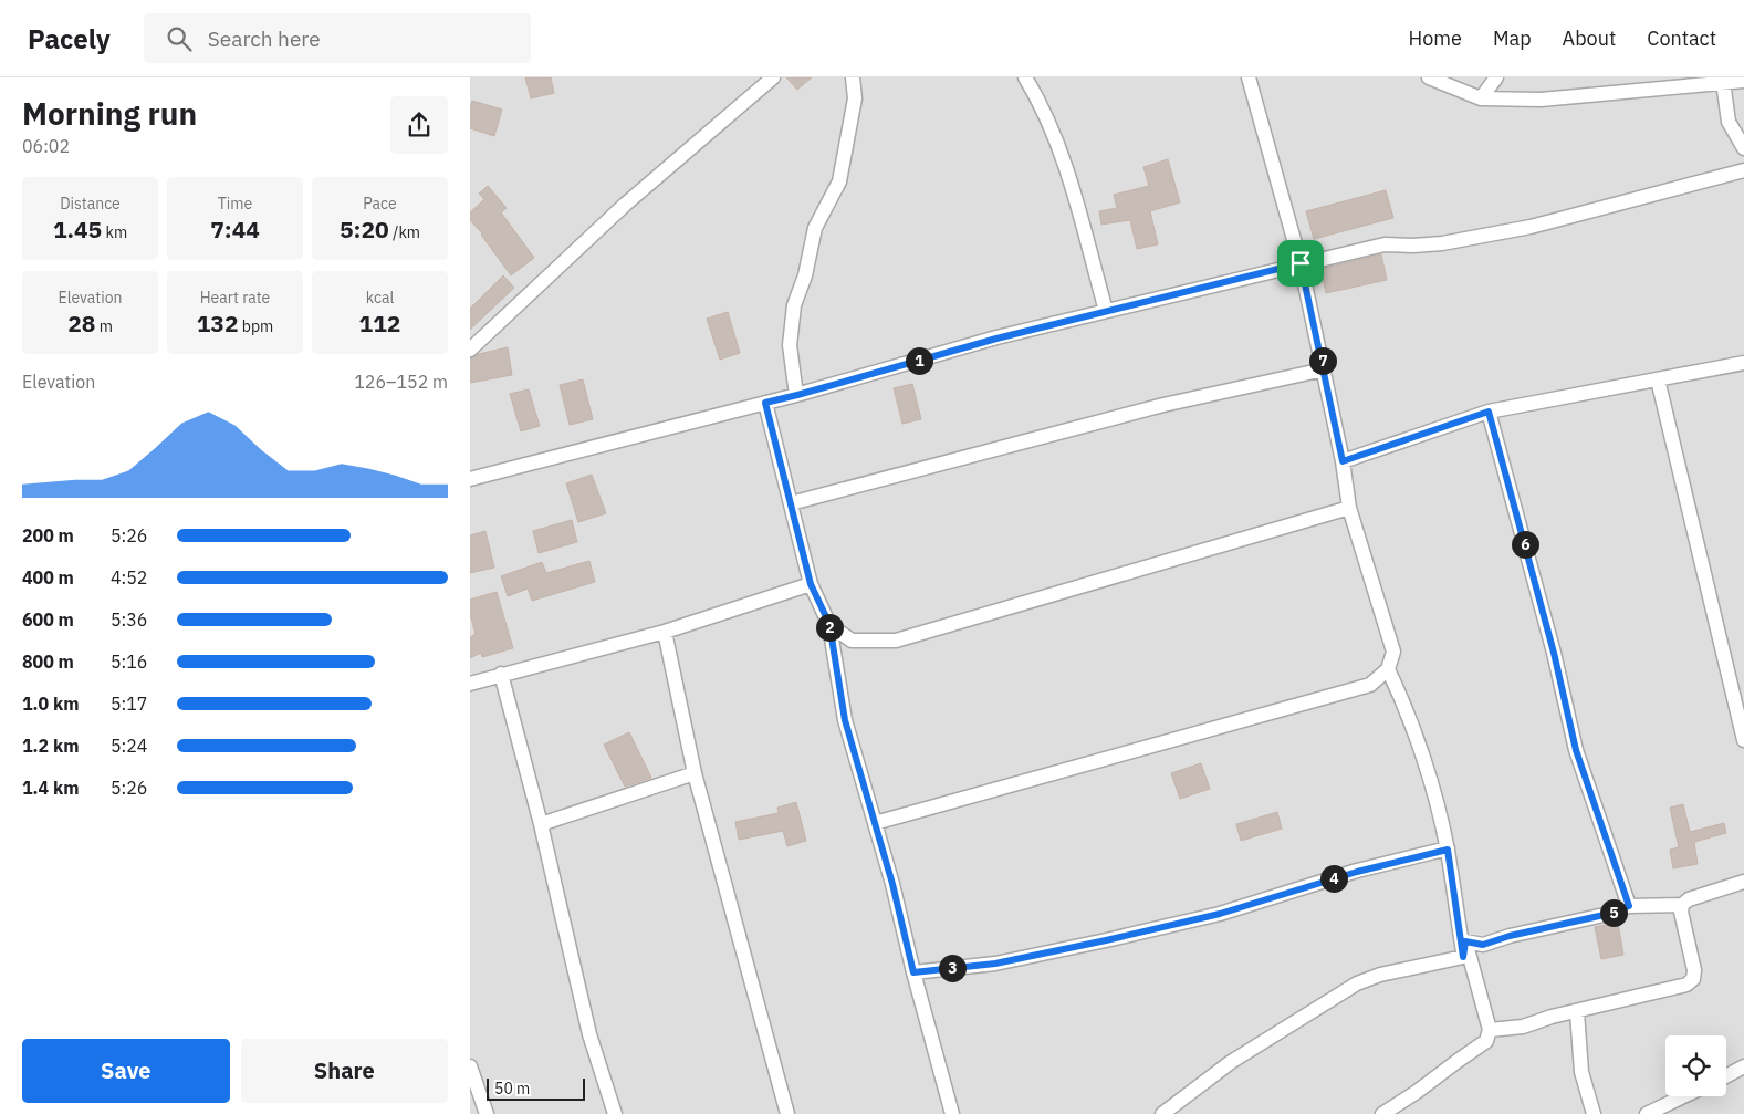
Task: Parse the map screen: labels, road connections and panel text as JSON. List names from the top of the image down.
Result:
{
  "scale_bar": "50 m",
  "page": {
    "header": "Pacely",
    "search": "Search here",
    "nav": [
      "Home",
      "Map",
      "About",
      "Contact"
    ],
    "heading": ["Morning run", "06:02"],
    "stats": [
      ["Distance", "1.45 km"],
      ["Time", "7:44"],
      ["Pace", "5:20 /km"],
      ["Elevation", "28 m"],
      ["Heart rate", "132 bpm"],
      ["kcal", "112"]
    ],
    "pins": [
      "1",
      "7",
      "6",
      "2",
      "4",
      "5",
      "3"
    ],
    "chart": ["Elevation", "126–152 m"],
    "list": [
      {
        "name": "200 m",
        "note": "5:26"
      },
      {
        "name": "400 m",
        "note": "4:52"
      },
      {
        "name": "600 m",
        "note": "5:36"
      },
      {
        "name": "800 m",
        "note": "5:16"
      },
      {
        "name": "1.0 km",
        "note": "5:17"
      },
      {
        "name": "1.2 km",
        "note": "5:24"
      },
      {
        "name": "1.4 km",
        "note": "5:26"
      }
    ],
    "buttons": ["Save", "Share"],
    "scale": "50 m"
  }
}
